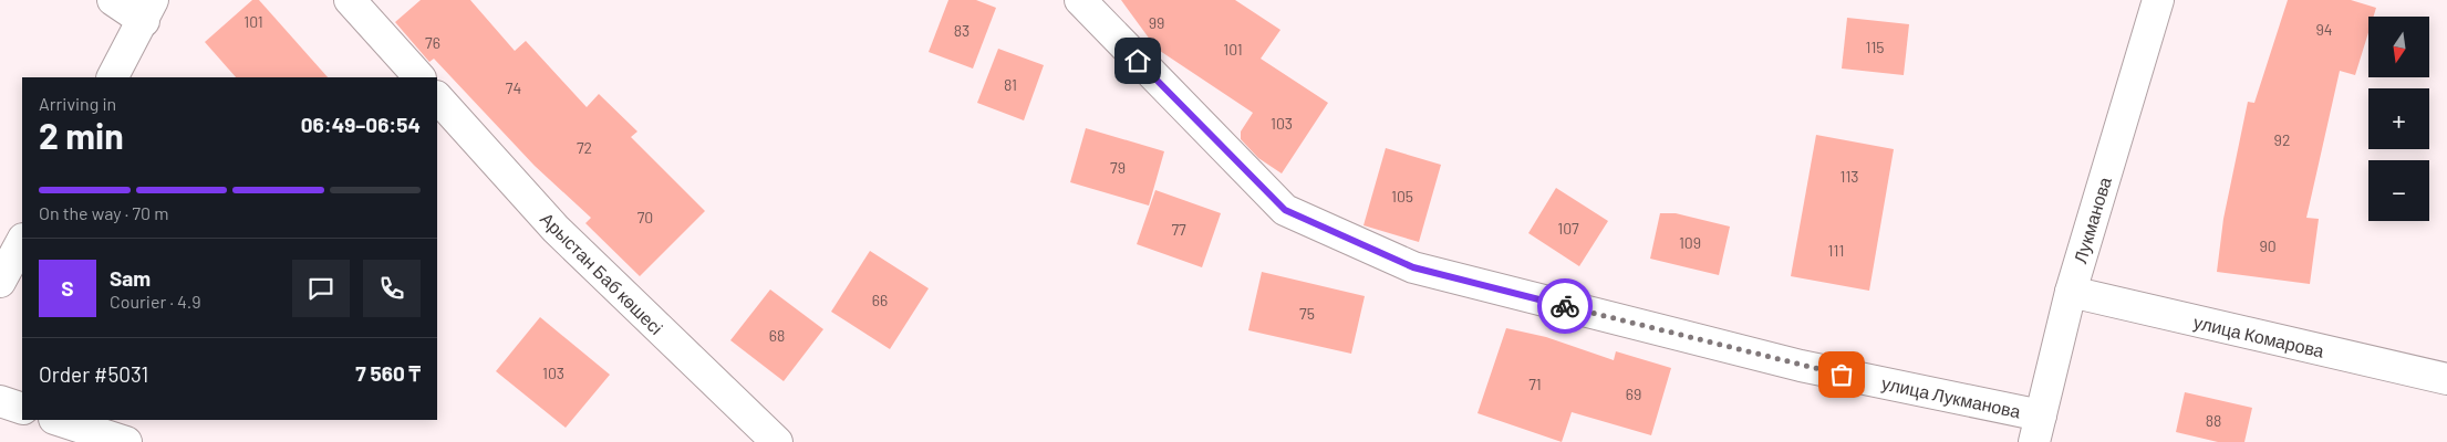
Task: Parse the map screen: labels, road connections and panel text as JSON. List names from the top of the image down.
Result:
{
  "streets": {
    "street": [
      "Лукманова",
      "Арыстан Баб көшесі",
      "улица Комарова",
      "улица Лукманова"
    ]
  },
  "crossings": [
    ["Лукманова", "улица Комарова"],
    ["Лукманова", "улица Лукманова"]
  ],
  "house_numbers": [
    "101",
    "99",
    "94",
    "83",
    "76",
    "115",
    "101",
    "81",
    "74",
    "103",
    "92",
    "72",
    "79",
    "113",
    "105",
    "70",
    "107",
    "77",
    "109",
    "90",
    "111",
    "66",
    "75",
    "68",
    "103",
    "71",
    "69",
    "88"
  ],
  "north": "bottom",
  "page": {
    "map_buttons": ["+", "−"],
    "heading": ["2 min", "Arriving in", "06:49–06:54"],
    "panel": [
      "Sam",
      "Courier · 4.9",
      "Order #5031",
      "7 560 ₸"
    ],
    "bar": "On the way · 70 m",
    "round": "S"
  }
}
